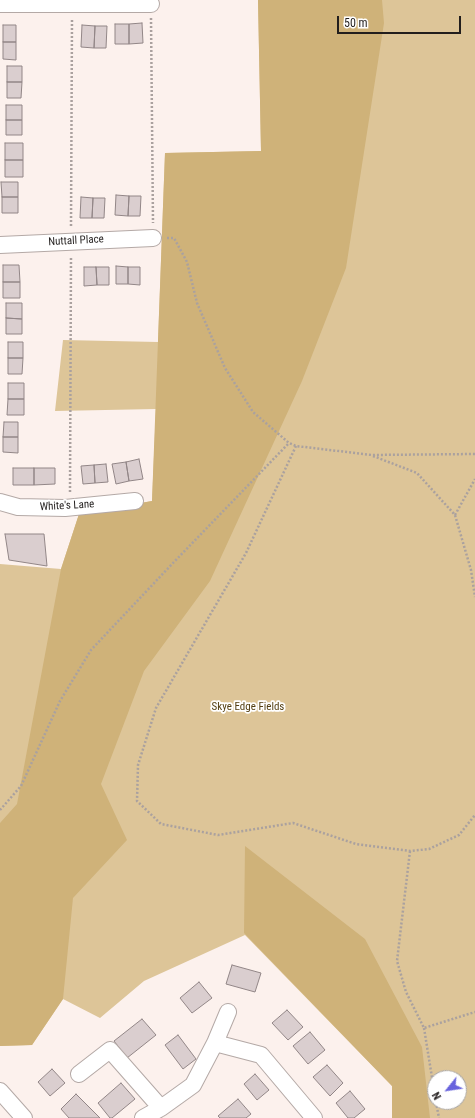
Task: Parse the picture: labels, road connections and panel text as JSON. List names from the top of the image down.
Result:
{
  "streets": {
    "street": ["Nuttall Place", "White's Lane"]
  },
  "parks": ["Skye Edge Fields"],
  "scale_bar": "50 m",
  "north": "bottom left"
}
